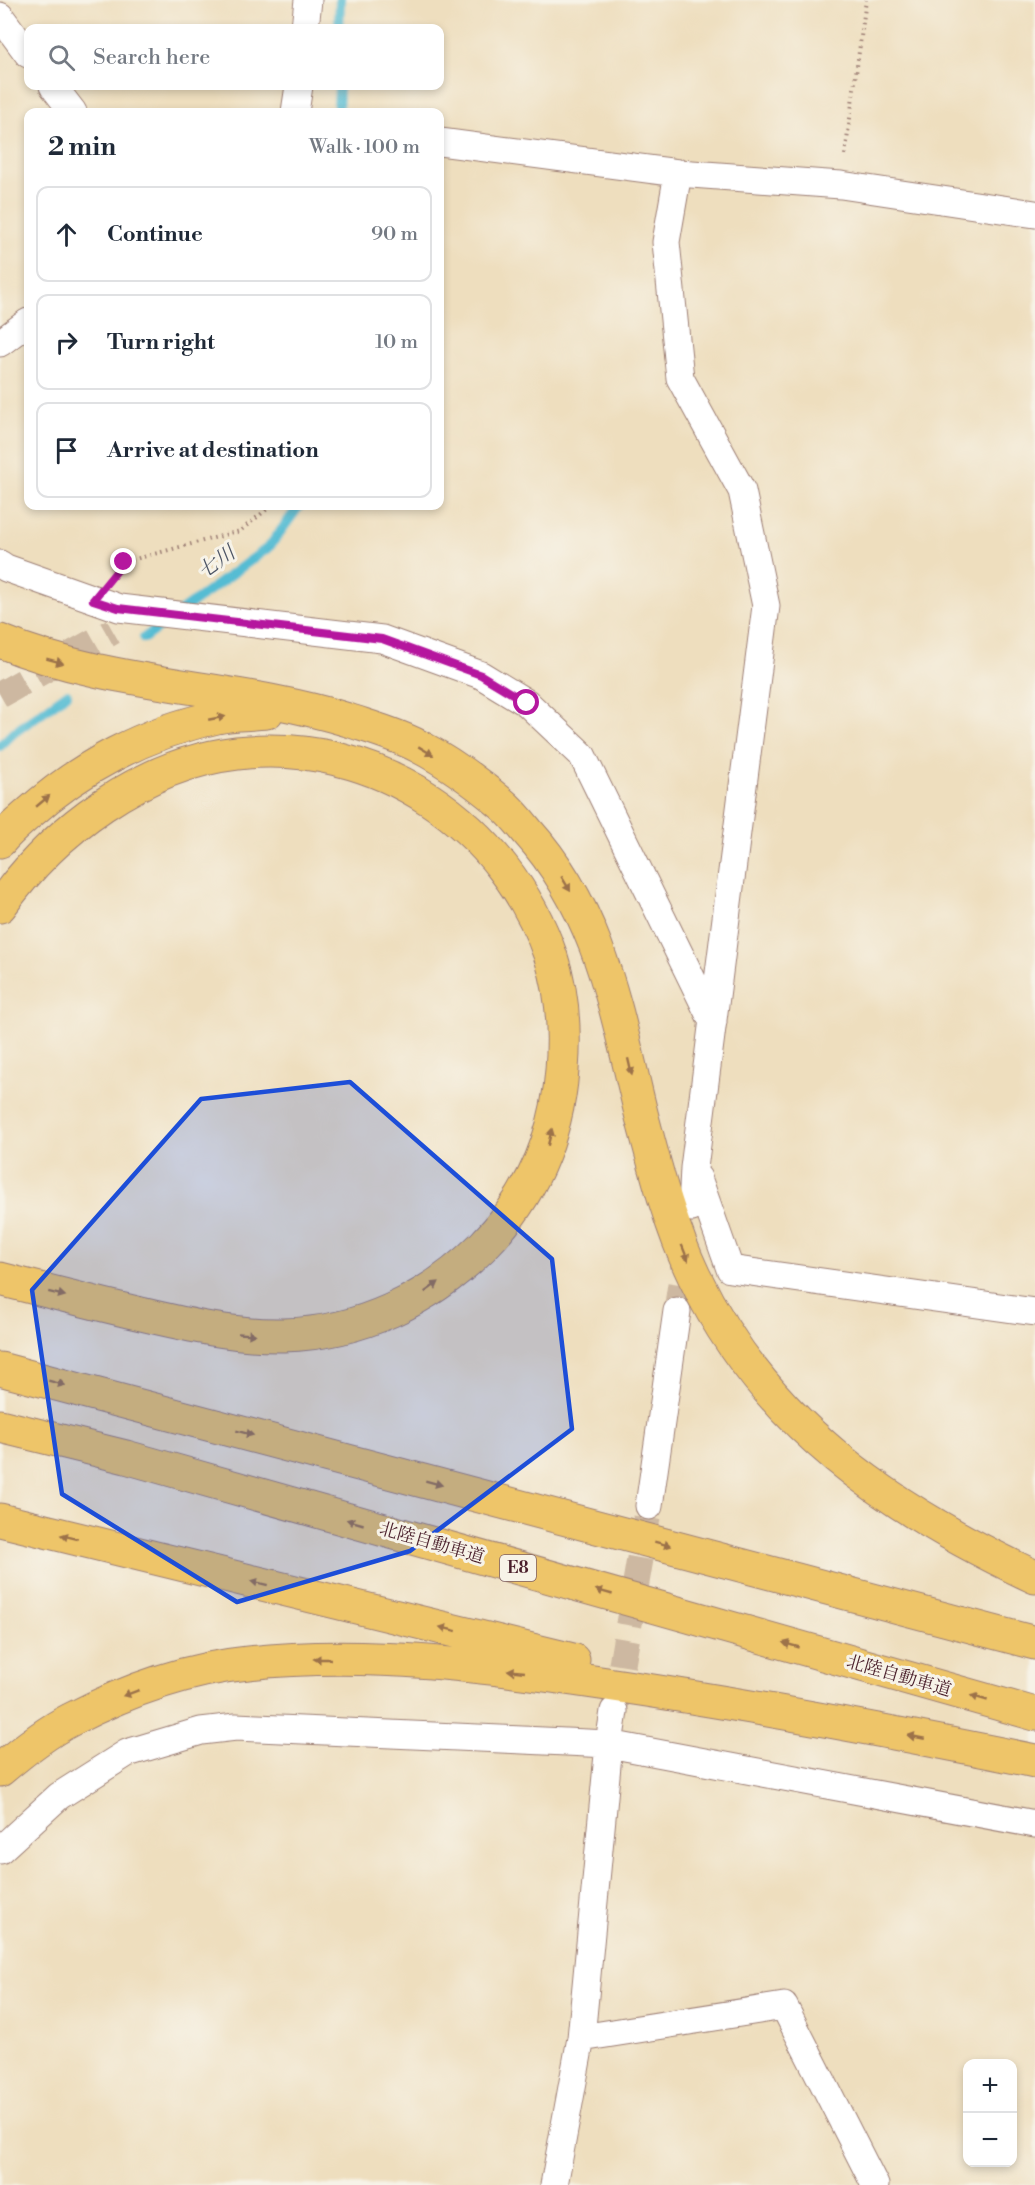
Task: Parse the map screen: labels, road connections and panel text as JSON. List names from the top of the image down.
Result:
{
  "streets": {
    "highway": ["北陸自動車道", "E8"]
  },
  "water": ["七川"],
  "page": {
    "search": "Search here",
    "heading": ["2 min", "Walk · 100 m"],
    "list": [
      ["Continue", "90 m"],
      ["Turn right", "10 m"],
      "Arrive at destination"
    ],
    "map_buttons": ["+", "−"]
  }
}
